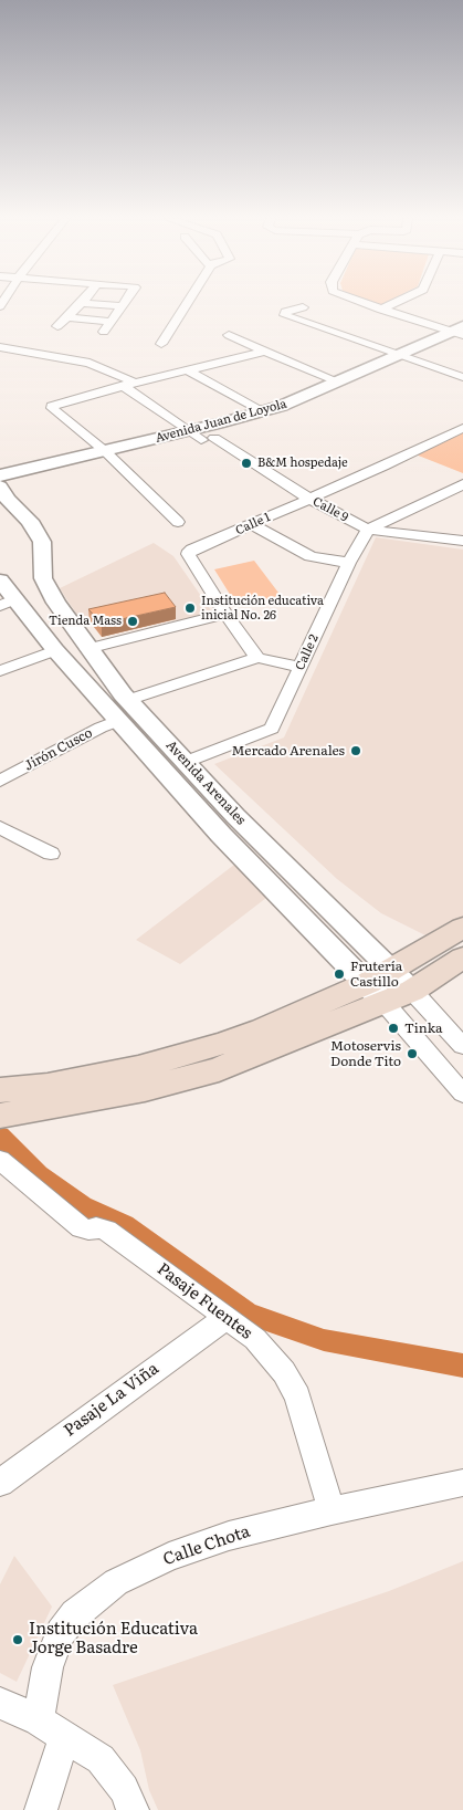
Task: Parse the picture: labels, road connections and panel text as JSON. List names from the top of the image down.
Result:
{
  "streets": {
    "street": [
      "Avenida Juan de Loyola",
      "Calle 9",
      "Calle 1",
      "Calle 2",
      "Jirón Cusco",
      "Avenida Arenales",
      "Pasaje Fuentes",
      "Pasaje La Viña",
      "Calle Chota"
    ]
  },
  "crossings": [
    ["Avenida Juan de Loyola", "Calle 9"],
    ["Avenida Juan de Loyola", "Avenida Arenales"],
    ["Calle 9", "Calle 1"],
    ["Calle 9", "Calle 2"],
    ["Calle 2", "Avenida Arenales"],
    ["Jirón Cusco", "Avenida Arenales"],
    ["Pasaje Fuentes", "Pasaje La Viña"],
    ["Pasaje Fuentes", "Calle Chota"]
  ],
  "places": [
    "B&M hospedaje",
    "Institución educativa inicial No. 26",
    "Tienda Mass",
    "Mercado Arenales",
    "Frutería Castillo",
    "Tinka",
    "Motoservis Donde Tito",
    "Institución Educativa Jorge Basadre"
  ]
}
